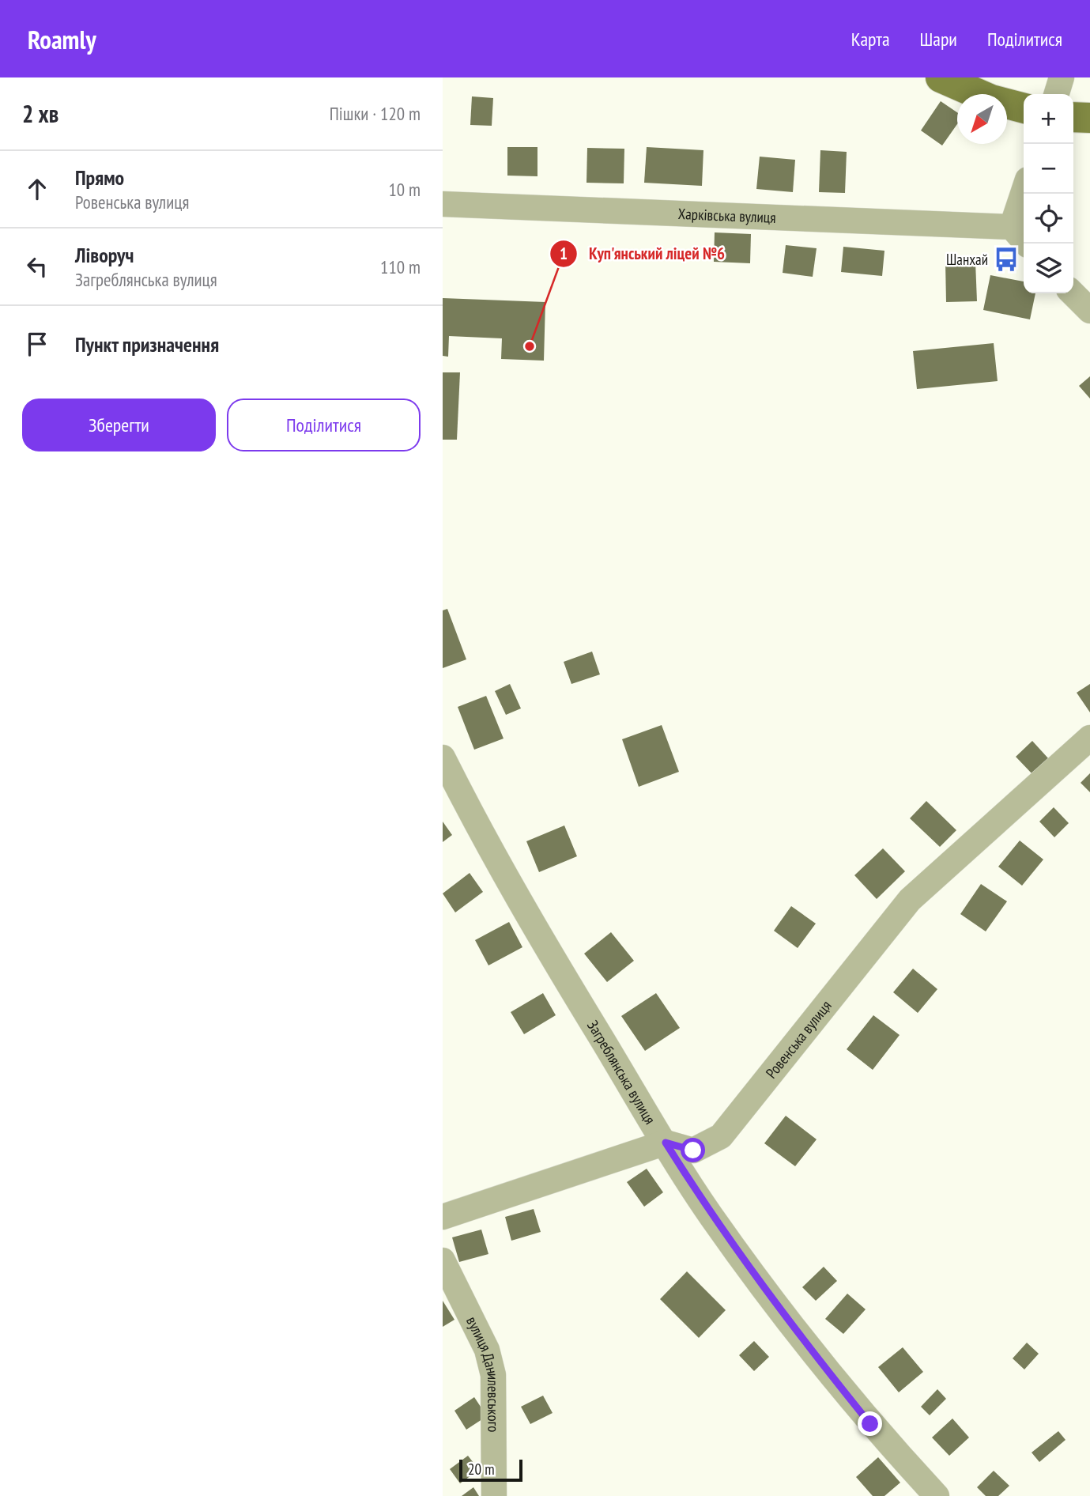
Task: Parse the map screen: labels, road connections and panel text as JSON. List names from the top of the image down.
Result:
{
  "streets": {
    "street": [
      "Харківська вулиця",
      "Ровенська вулиця",
      "Загреблянська вулиця",
      "вулиця Данилевського"
    ]
  },
  "crossings": [
    ["Ровенська вулиця", "Загреблянська вулиця"]
  ],
  "places": {
    "bus stop": ["Шанхай"],
    "other": ["Куп'янський ліцей №6"]
  },
  "scale_bar": "20 m",
  "north": "bottom left",
  "page": {
    "header": "Roamly",
    "nav": ["Карта", "Шари", "Поділитися"],
    "heading": ["2 хв", "Пішки · 120 m"],
    "map_buttons": ["+", "−"],
    "list": [
      ["Прямо", "Ровенська вулиця", "10 m"],
      ["Ліворуч", "Загреблянська вулиця", "110 m"],
      "Пункт призначення"
    ],
    "buttons": ["Зберегти", "Поділитися"],
    "scale": "20 m"
  }
}
